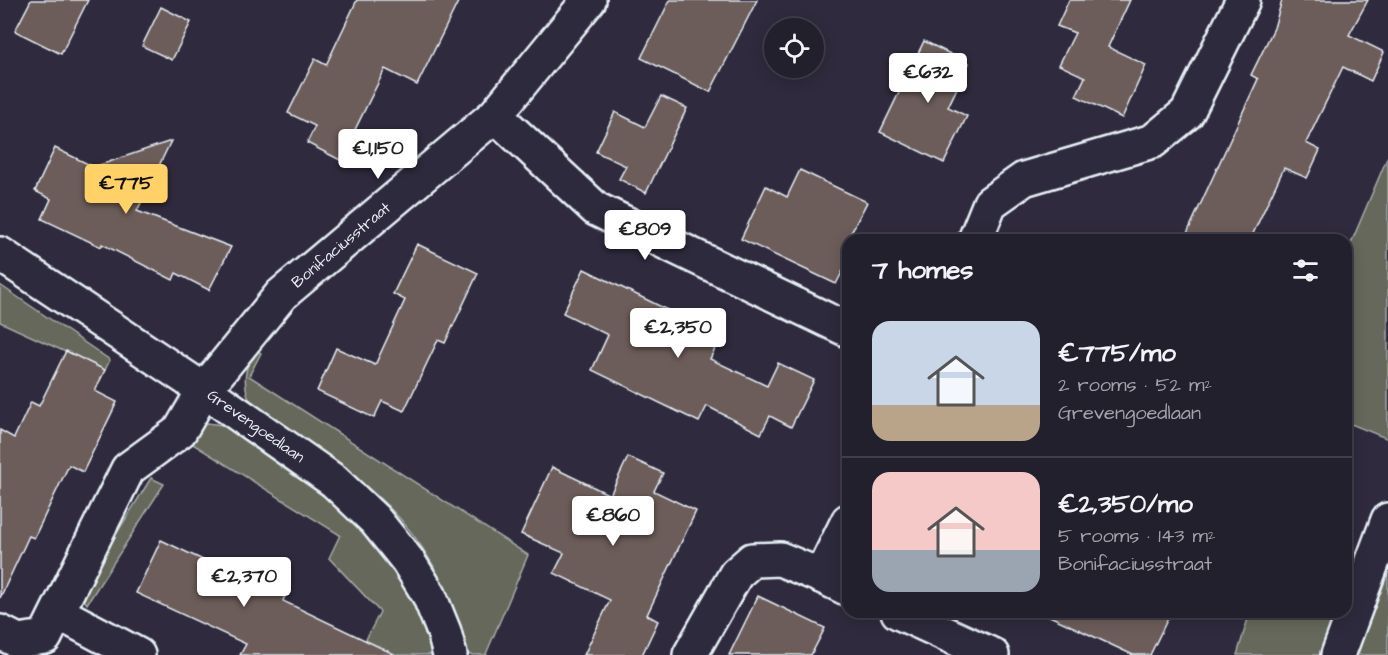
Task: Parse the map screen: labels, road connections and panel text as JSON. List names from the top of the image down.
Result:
{
  "streets": {
    "street": ["Bonifaciusstraat", "Grevengoedlaan"]
  },
  "crossings": [
    ["Bonifaciusstraat", "Grevengoedlaan"]
  ],
  "page": {
    "price": [
      "€632",
      "€1,150",
      "€775",
      "€809",
      "€2,350",
      "€860",
      "€2,370"
    ],
    "heading": "7 homes",
    "list": [
      {
        "name": "€775/mo",
        "note": "2 rooms · 52 m² · Grevengoedlaan"
      },
      {
        "name": "€2,350/mo",
        "note": "5 rooms · 143 m² · Bonifaciusstraat"
      }
    ]
  }
}
